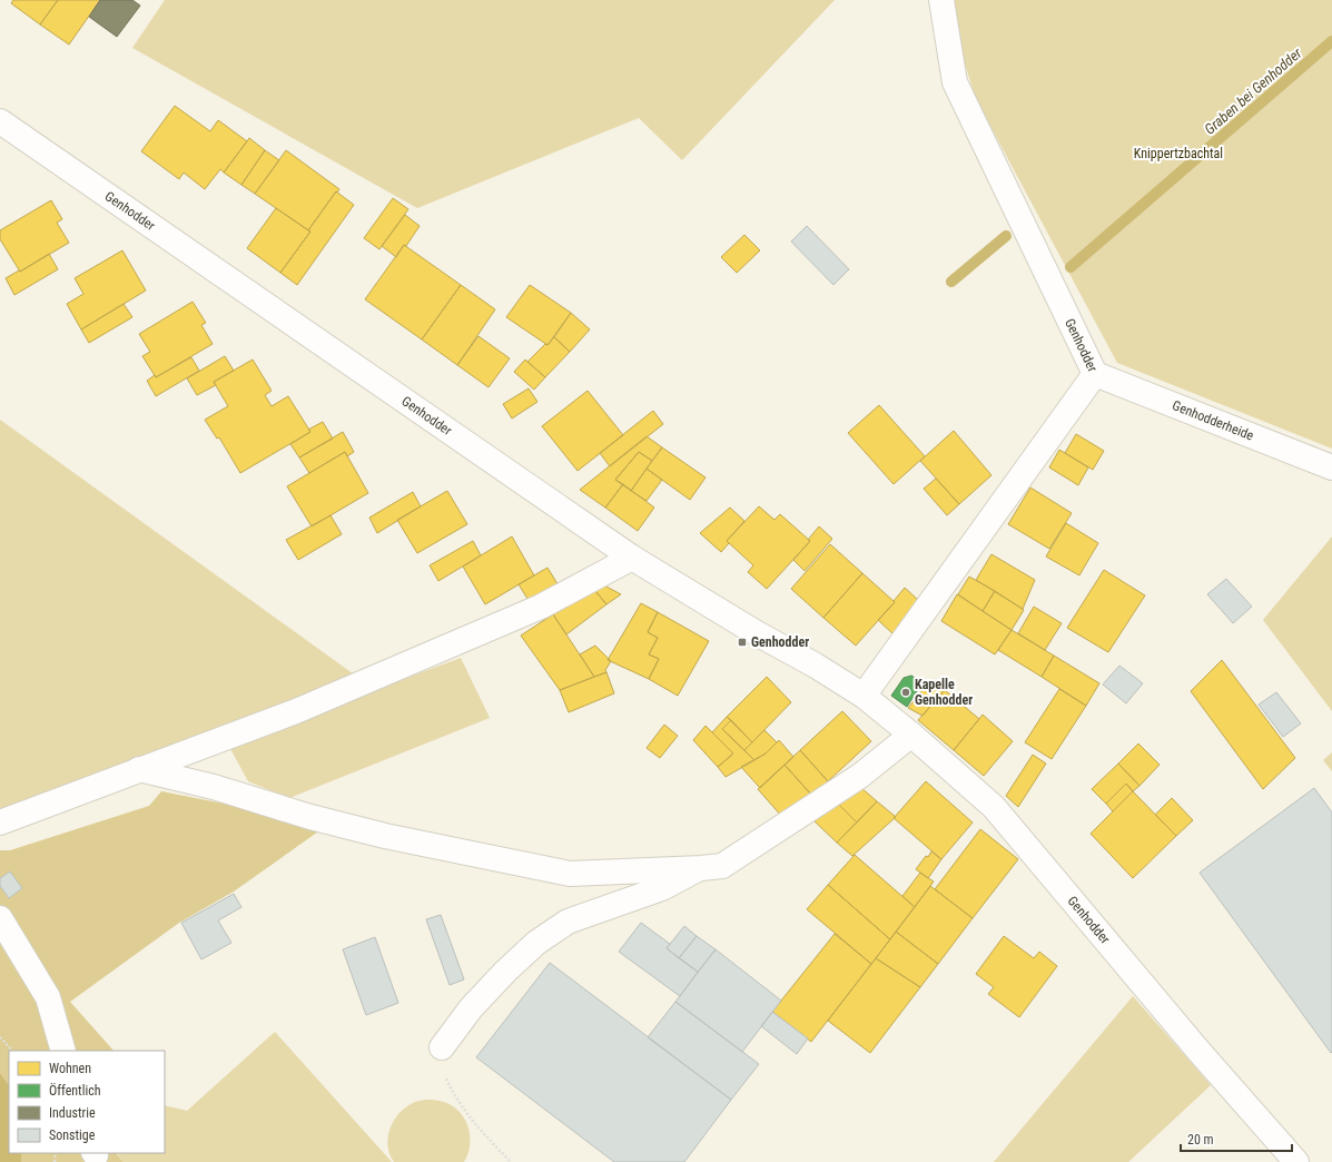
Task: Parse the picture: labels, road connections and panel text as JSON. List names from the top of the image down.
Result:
{
  "streets": {
    "street": ["Genhodder", "Genhodderheide"]
  },
  "crossings": [
    ["Genhodder", "Genhodderheide"]
  ],
  "water": ["Graben bei Genhodder"],
  "parks": ["Knippertzbachtal"],
  "places": {
    "transit": ["Genhodder"],
    "other": ["Kapelle Genhodder"]
  },
  "legend": [
    "Wohnen",
    "Öffentlich",
    "Industrie",
    "Sonstige"
  ],
  "scale_bar": "20 m"
}
